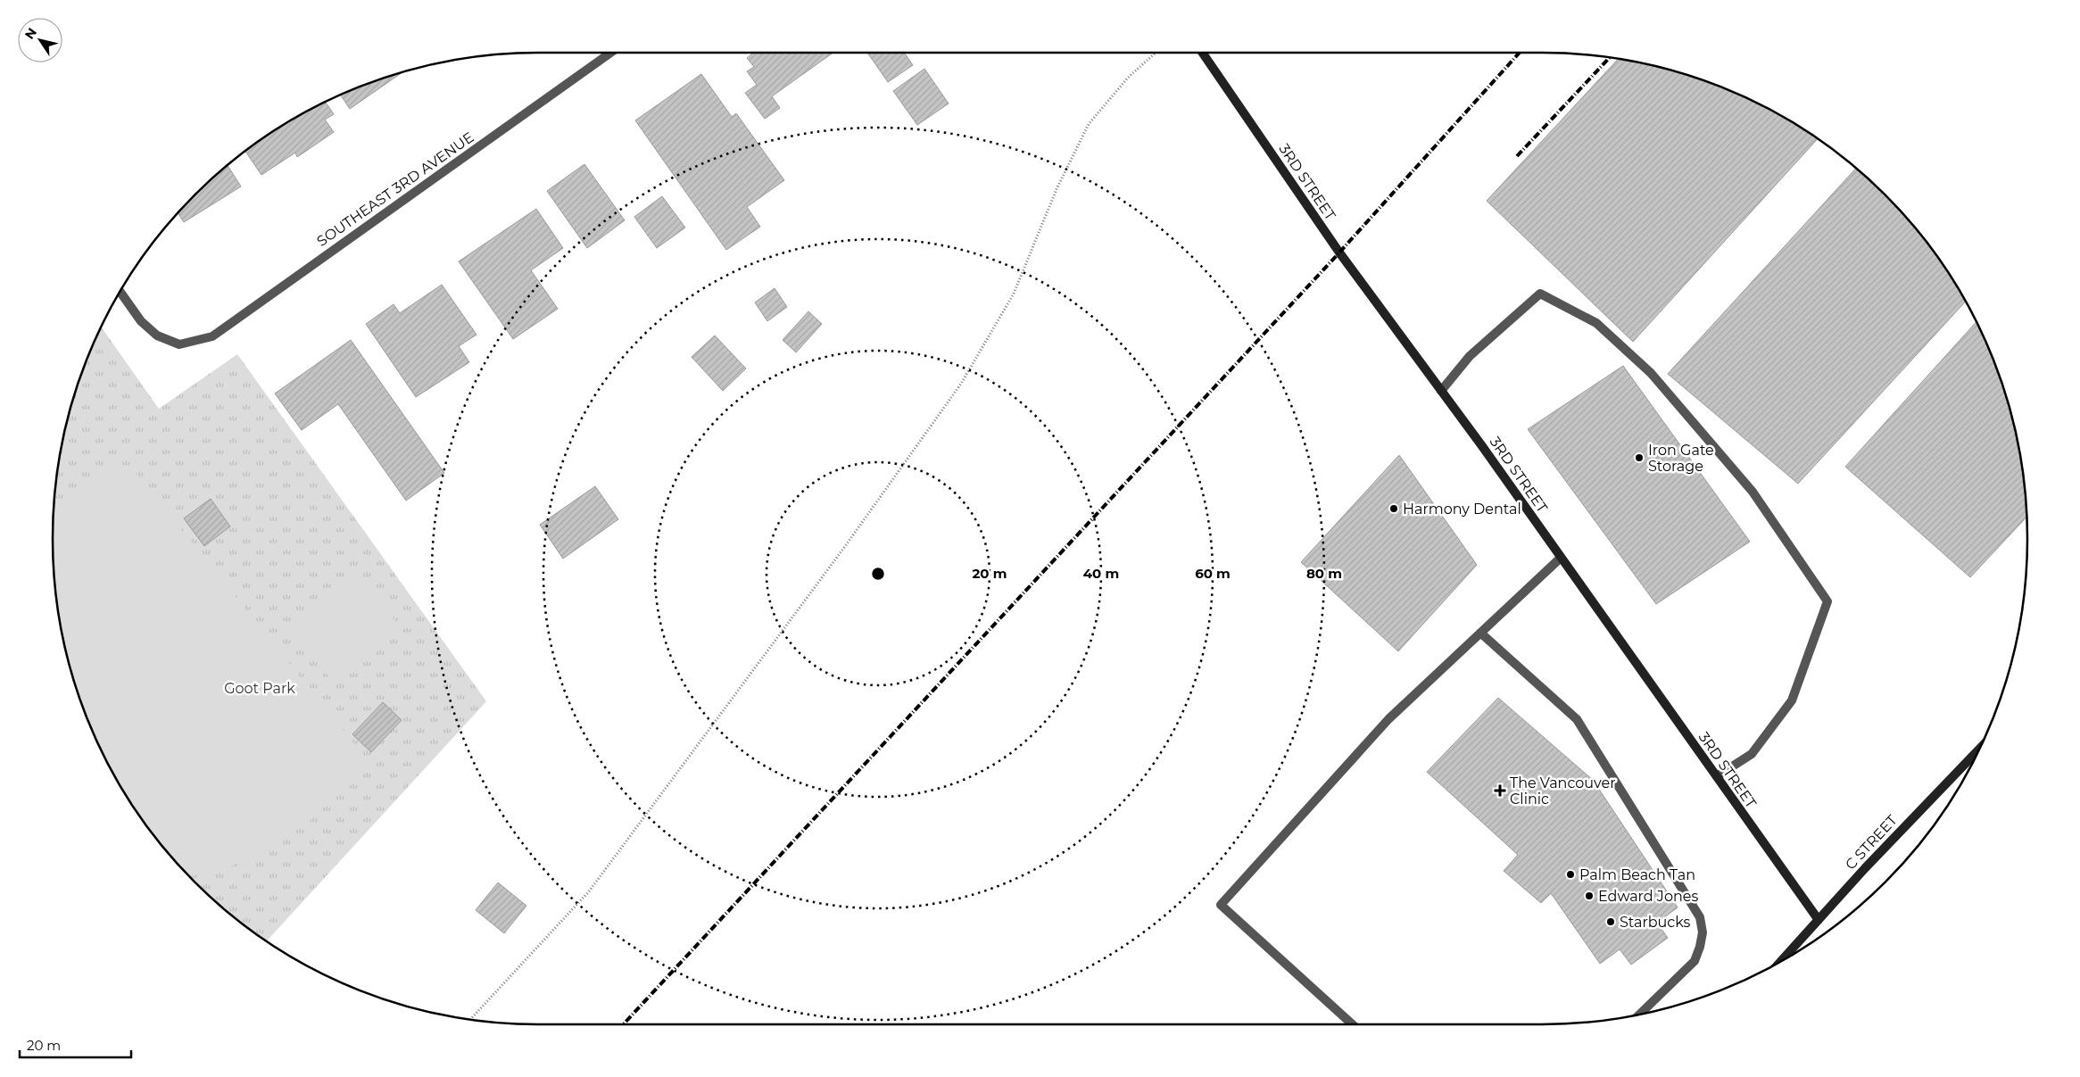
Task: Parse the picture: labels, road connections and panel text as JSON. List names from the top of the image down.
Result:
{
  "streets": {
    "street": ["3RD STREET", "SOUTHEAST 3RD AVENUE", "C STREET"]
  },
  "crossings": [
    ["3RD STREET", "C STREET"]
  ],
  "parks": ["Goot Park"],
  "places": {
    "other": [
      "Iron Gate Storage",
      "Harmony Dental",
      "Palm Beach Tan",
      "Edward Jones",
      "Starbucks"
    ],
    "health": ["The Vancouver Clinic"]
  },
  "scale_bar": "20 m",
  "north": "top left",
  "rings": [
    "20 m",
    "40 m",
    "60 m",
    "80 m"
  ]
}
